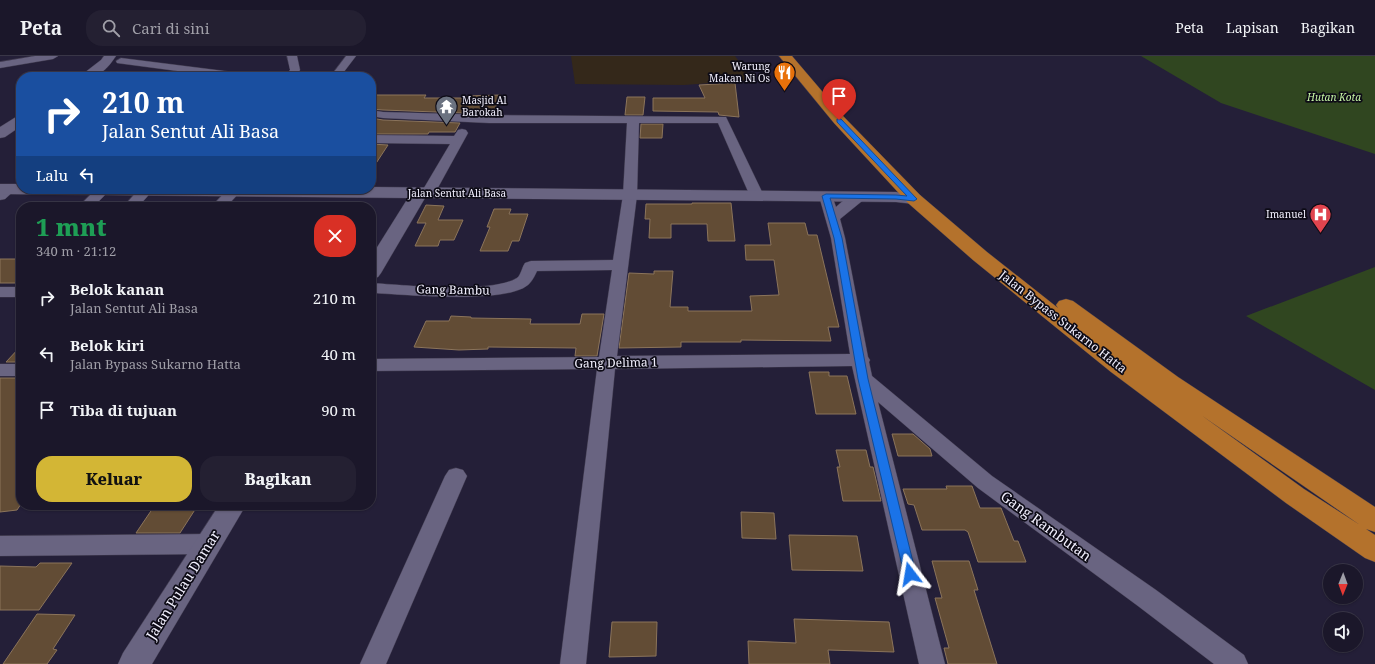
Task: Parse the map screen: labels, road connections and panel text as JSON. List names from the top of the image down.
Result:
{
  "streets": {
    "highway": ["Jalan Bypass Sukarno Hatta"],
    "street": [
      "Jalan Sentut Ali Basa",
      "Gang Bambu",
      "Gang Delima 1",
      "Gang Rambutan",
      "Jalan Pulau Damar"
    ]
  },
  "crossings": [
    ["Jalan Sentut Ali Basa", "Jalan Bypass Sukarno Hatta"],
    ["Gang Delima 1", "Gang Rambutan"]
  ],
  "parks": ["Hutan Kota"],
  "places": {
    "restaurant": ["Warung Makan Ni Os"],
    "temple": ["Masjid Al Barokah"],
    "hospital": ["Imanuel"]
  },
  "north": "bottom",
  "page": {
    "header": "Peta",
    "search": "Cari di sini",
    "nav": ["Peta", "Lapisan", "Bagikan"],
    "turn": ["210 m", "Jalan Sentut Ali Basa"],
    "then": "Lalu",
    "heading": ["1 mnt", "340 m · 21:12"],
    "list": [
      {
        "name": "Belok kanan",
        "note": "Jalan Sentut Ali Basa",
        "value": "210 m"
      },
      {
        "name": "Belok kiri",
        "note": "Jalan Bypass Sukarno Hatta",
        "value": "40 m"
      },
      {
        "name": "Tiba di tujuan",
        "value": "90 m"
      }
    ],
    "buttons": ["Keluar", "Bagikan"]
  }
}
